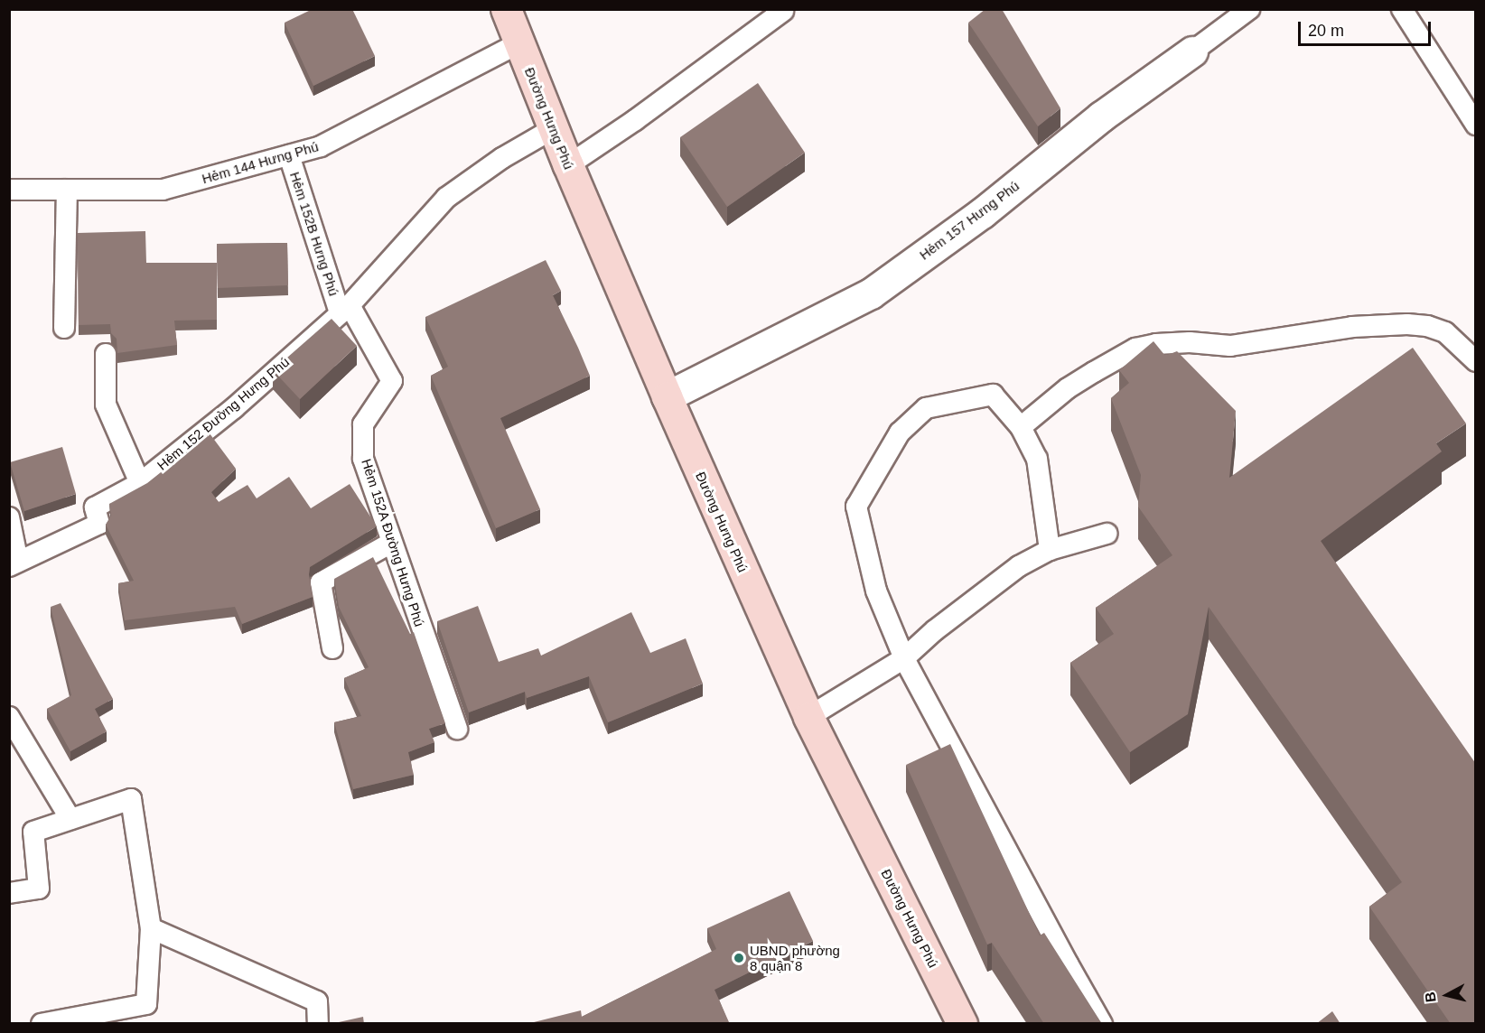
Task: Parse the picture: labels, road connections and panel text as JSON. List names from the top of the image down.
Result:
{
  "streets": {
    "main road": ["Đường Hưng Phú"],
    "street": ["Hẻm 157 Hưng Phú"],
    "lane": [
      "Hẻm 144 Hưng Phú",
      "Hẻm 152B Hưng Phú",
      "Hẻm 152 Đường Hưng Phú",
      "Hẻm 152A Đường Hưng Phú"
    ]
  },
  "crossings": [
    ["Đường Hưng Phú", "Hẻm 144 Hưng Phú"],
    ["Đường Hưng Phú", "Hẻm 157 Hưng Phú"],
    ["Đường Hưng Phú", "Hẻm 152 Đường Hưng Phú"],
    ["Hẻm 144 Hưng Phú", "Hẻm 152B Hưng Phú"],
    ["Hẻm 152B Hưng Phú", "Hẻm 152 Đường Hưng Phú"],
    ["Hẻm 152B Hưng Phú", "Hẻm 152A Đường Hưng Phú"],
    ["Hẻm 152 Đường Hưng Phú", "Hẻm 152A Đường Hưng Phú"]
  ],
  "places": ["UBND phường 8 quận 8"],
  "scale_bar": "20 m",
  "north": "left"
}
